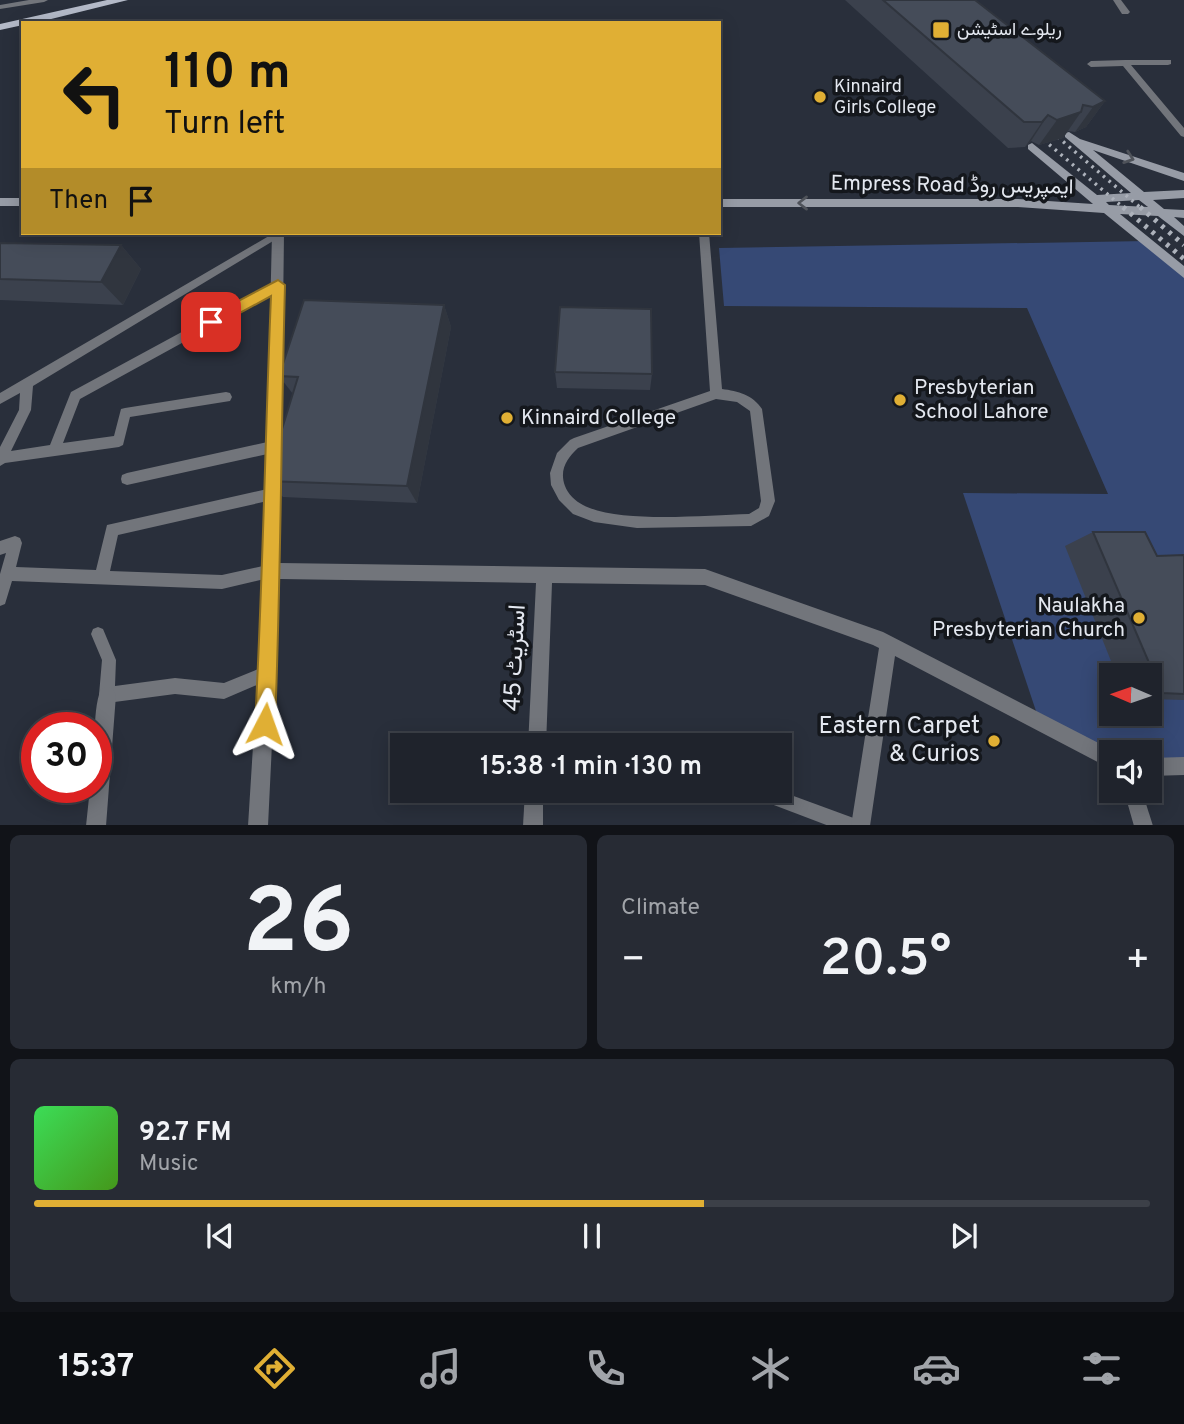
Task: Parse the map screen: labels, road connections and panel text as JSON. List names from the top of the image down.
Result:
{
  "streets": {
    "main road": ["Empress Road ایمپریس روڈ"],
    "street": ["اسٹریٹ 45"]
  },
  "one_way": ["Empress Road ایمپریس روڈ"],
  "places": {
    "transit": ["ریلوے اسٹیشن"],
    "other": [
      "Kinnaird Girls College",
      "Presbyterian School Lahore",
      "Kinnaird College",
      "Naulakha Presbyterian Church",
      "Eastern Carpet & Curios"
    ]
  },
  "north": "left",
  "page": {
    "turn": ["110 m", "Turn left"],
    "then": "Then",
    "limit": "30",
    "trip": "15:38 · 1 min · 130 m",
    "tile": [
      ["26", "km/h"],
      "Climate"
    ],
    "heat": ["−", "20.5°", "+"],
    "song": ["92.7 FM", "Music"],
    "tabs": "15:37"
  }
}
